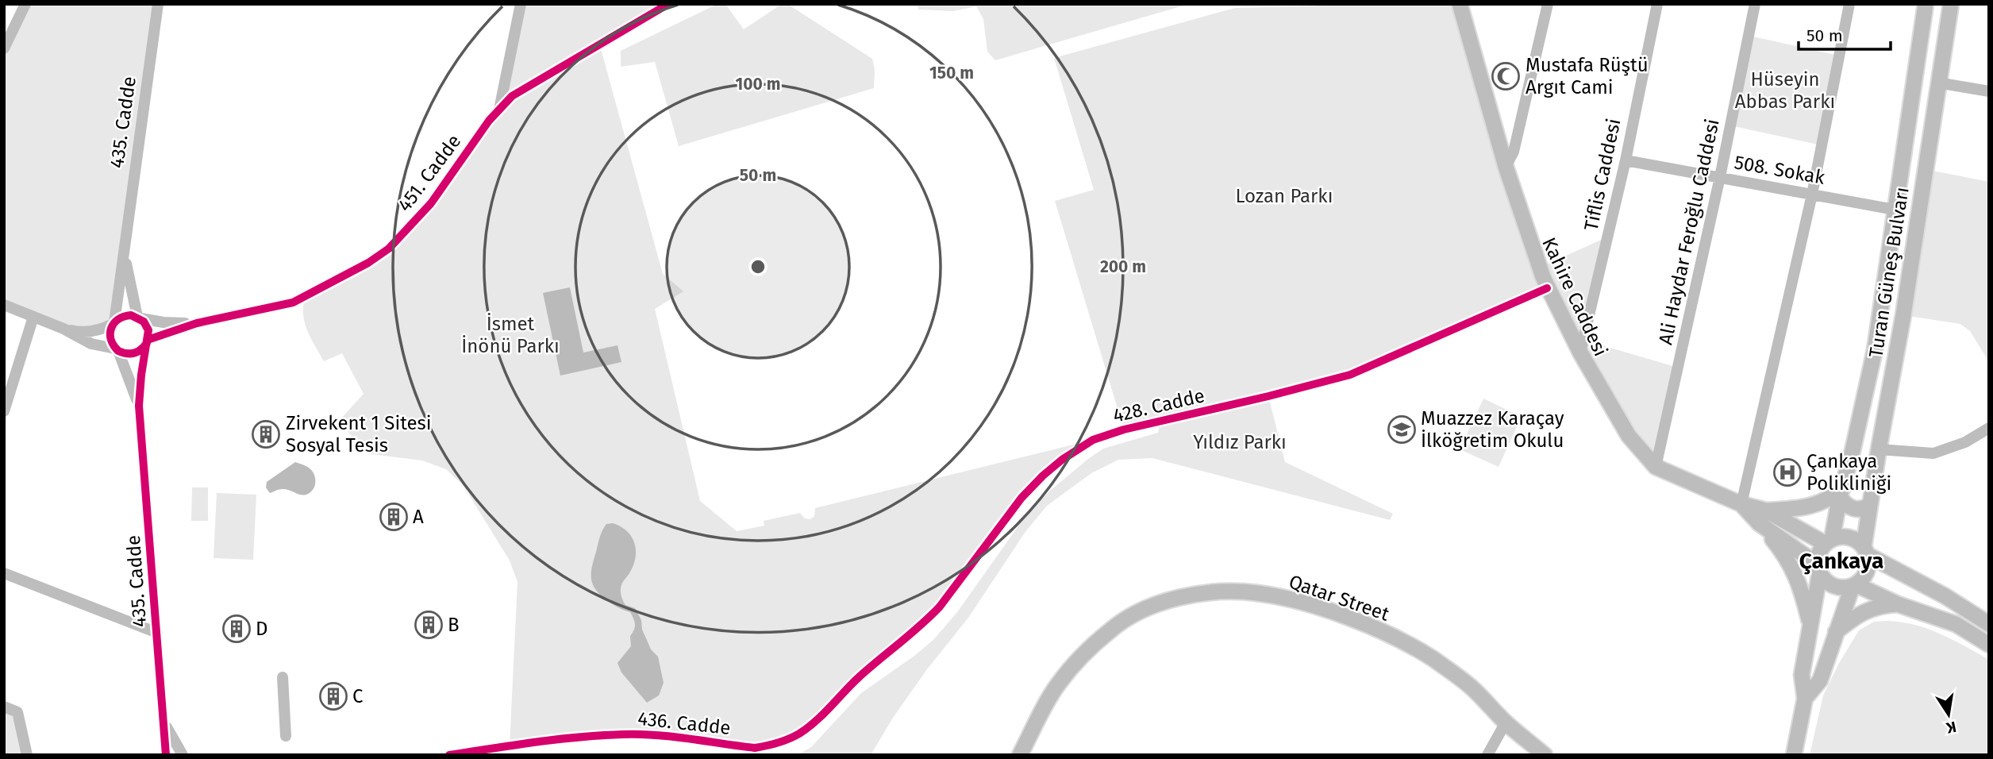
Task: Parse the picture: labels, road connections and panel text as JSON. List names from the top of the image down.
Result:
{
  "streets": {
    "main road": ["Turan Güneş Bulvarı", "Kahire Caddesi", "Qatar Street"],
    "street": [
      "435. Cadde",
      "508. Sokak",
      "451. Cadde",
      "Tiflis Caddesi",
      "Ali Haydar Feroğlu Caddesi",
      "428. Cadde",
      "436. Cadde"
    ]
  },
  "crossings": [
    ["508. Sokak", "Tiflis Caddesi"],
    ["508. Sokak", "Ali Haydar Feroğlu Caddesi"],
    ["508. Sokak", "Turan Güneş Bulvarı"],
    ["Tiflis Caddesi", "Kahire Caddesi"],
    ["Ali Haydar Feroğlu Caddesi", "Kahire Caddesi"],
    ["Kahire Caddesi", "428. Cadde"],
    ["428. Cadde", "436. Cadde"]
  ],
  "districts": ["Çankaya"],
  "parks": [
    "Hüseyin Abbas Parkı",
    "Lozan Parkı",
    "İsmet İnönü Parkı",
    "Yıldız Parkı"
  ],
  "places": {
    "mosque": ["Mustafa Rüştü Argıt Cami"],
    "school or university": ["Muazzez Karaçay İlköğretim Okulu"],
    "building": [
      "Zirvekent 1 Sitesi Sosyal Tesis",
      "A",
      "B",
      "D",
      "C"
    ],
    "hospital": ["Çankaya Polikliniği"]
  },
  "scale_bar": "50 m",
  "north": "bottom",
  "rings": [
    "150 m",
    "100 m",
    "50 m",
    "200 m"
  ]
}
